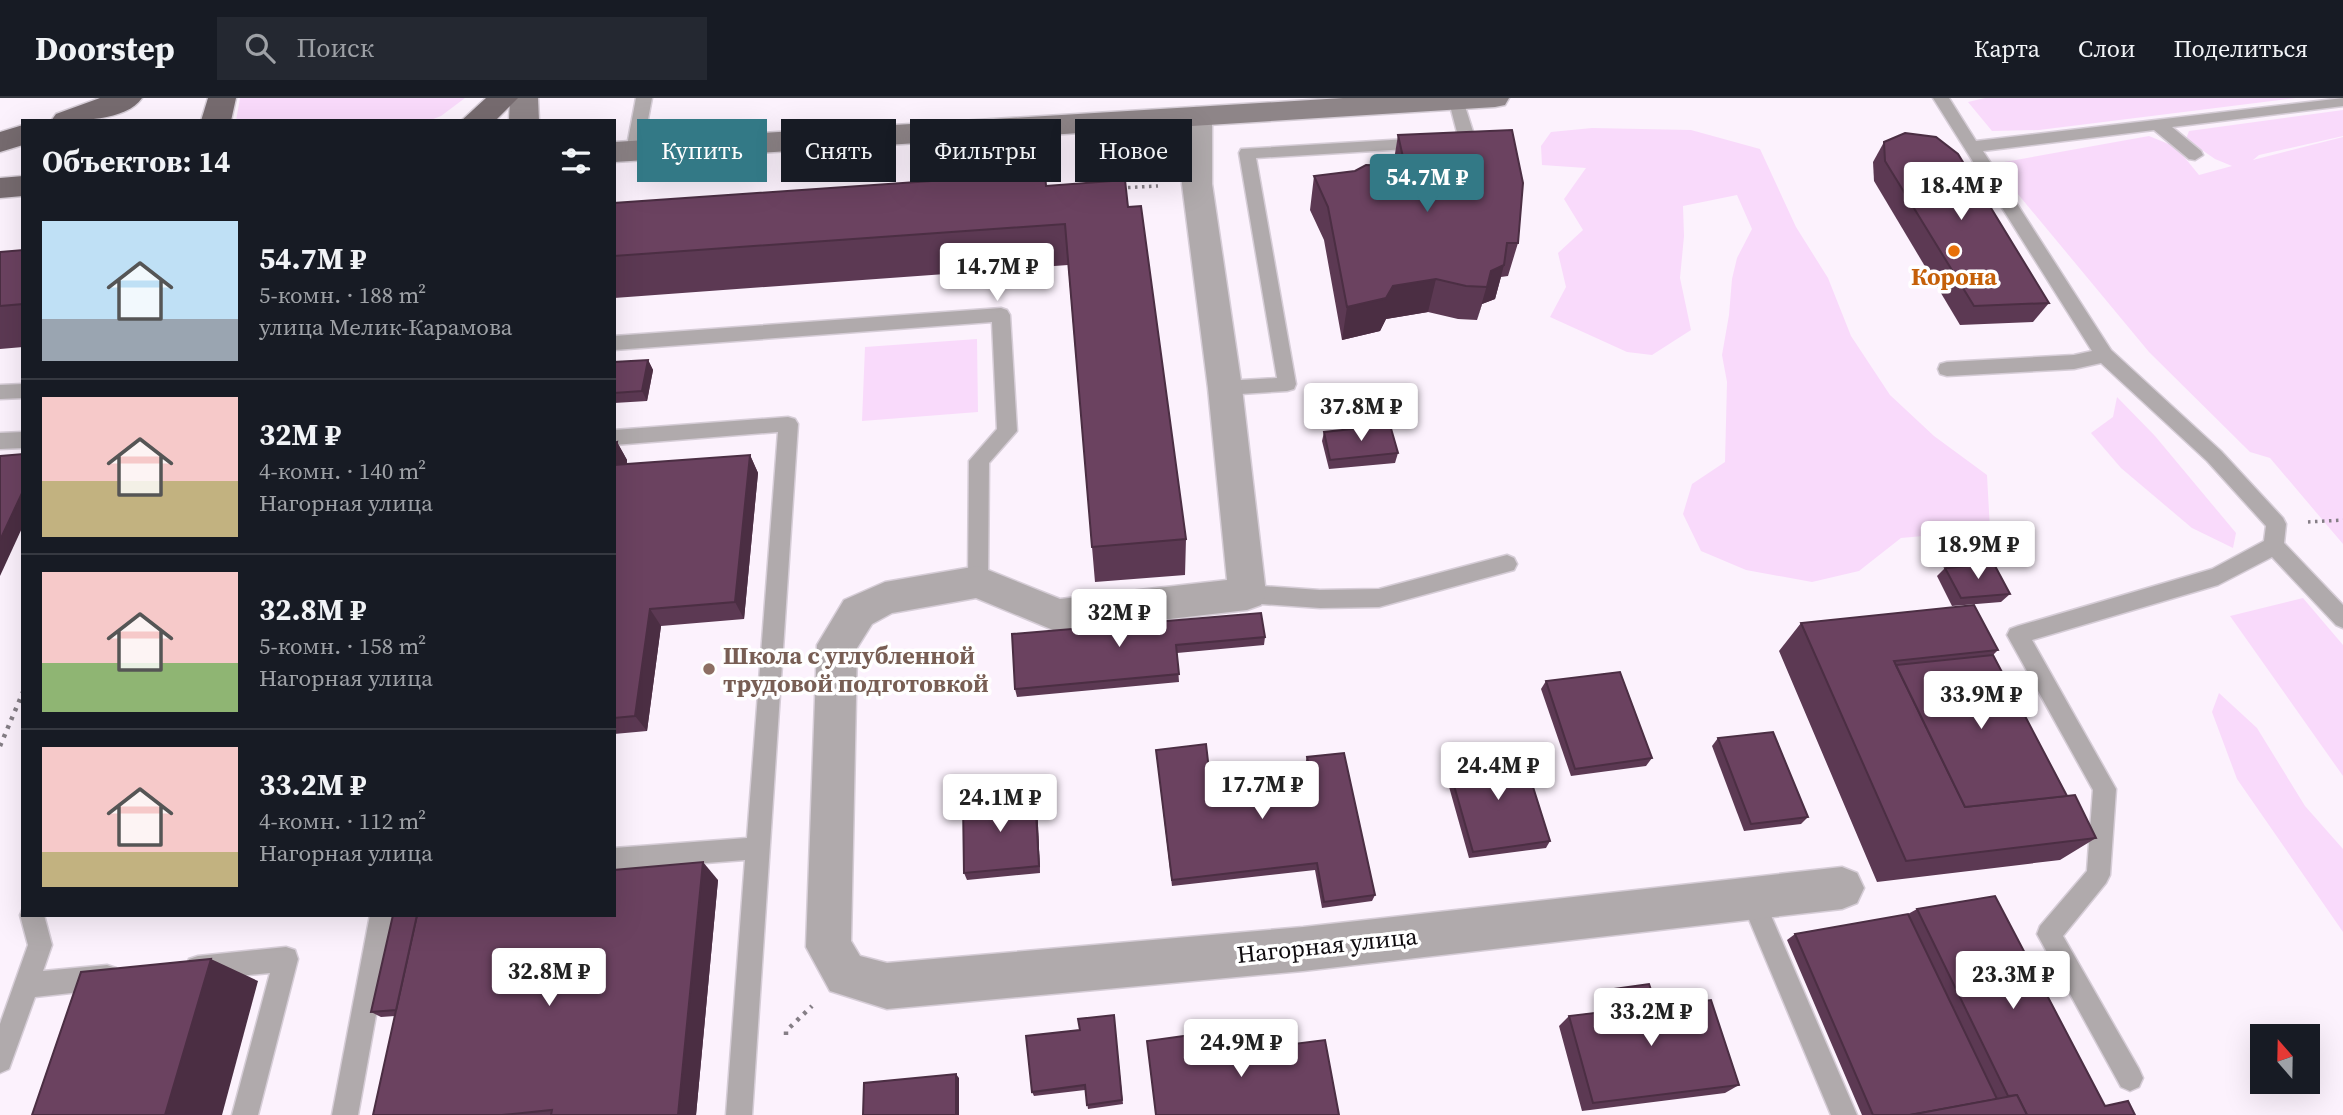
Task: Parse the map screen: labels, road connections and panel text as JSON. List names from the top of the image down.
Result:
{
  "streets": {
    "street": ["Нагорная улица"]
  },
  "places": ["Корона", "Школа с углубленной трудовой подготовкой"],
  "north": "top",
  "page": {
    "header": "Doorstep",
    "search": "Поиск",
    "nav": ["Карта", "Слои", "Поделиться"],
    "chip": [
      "Купить",
      "Снять",
      "Фильтры",
      "Новое"
    ],
    "heading": "Объектов: 14",
    "price": [
      "54.7M ₽",
      "18.4M ₽",
      "14.7M ₽",
      "37.8M ₽",
      "18.9M ₽",
      "32M ₽",
      "33.9M ₽",
      "24.4M ₽",
      "17.7M ₽",
      "24.1M ₽",
      "32.8M ₽",
      "23.3M ₽",
      "33.2M ₽",
      "24.9M ₽"
    ],
    "list": [
      {
        "name": "54.7M ₽",
        "note": "5-комн. · 188 m² · улица Мелик-Карамова"
      },
      {
        "name": "32M ₽",
        "note": "4-комн. · 140 m² · Нагорная улица"
      },
      {
        "name": "32.8M ₽",
        "note": "5-комн. · 158 m² · Нагорная улица"
      },
      {
        "name": "33.2M ₽",
        "note": "4-комн. · 112 m² · Нагорная улица"
      }
    ]
  }
}
